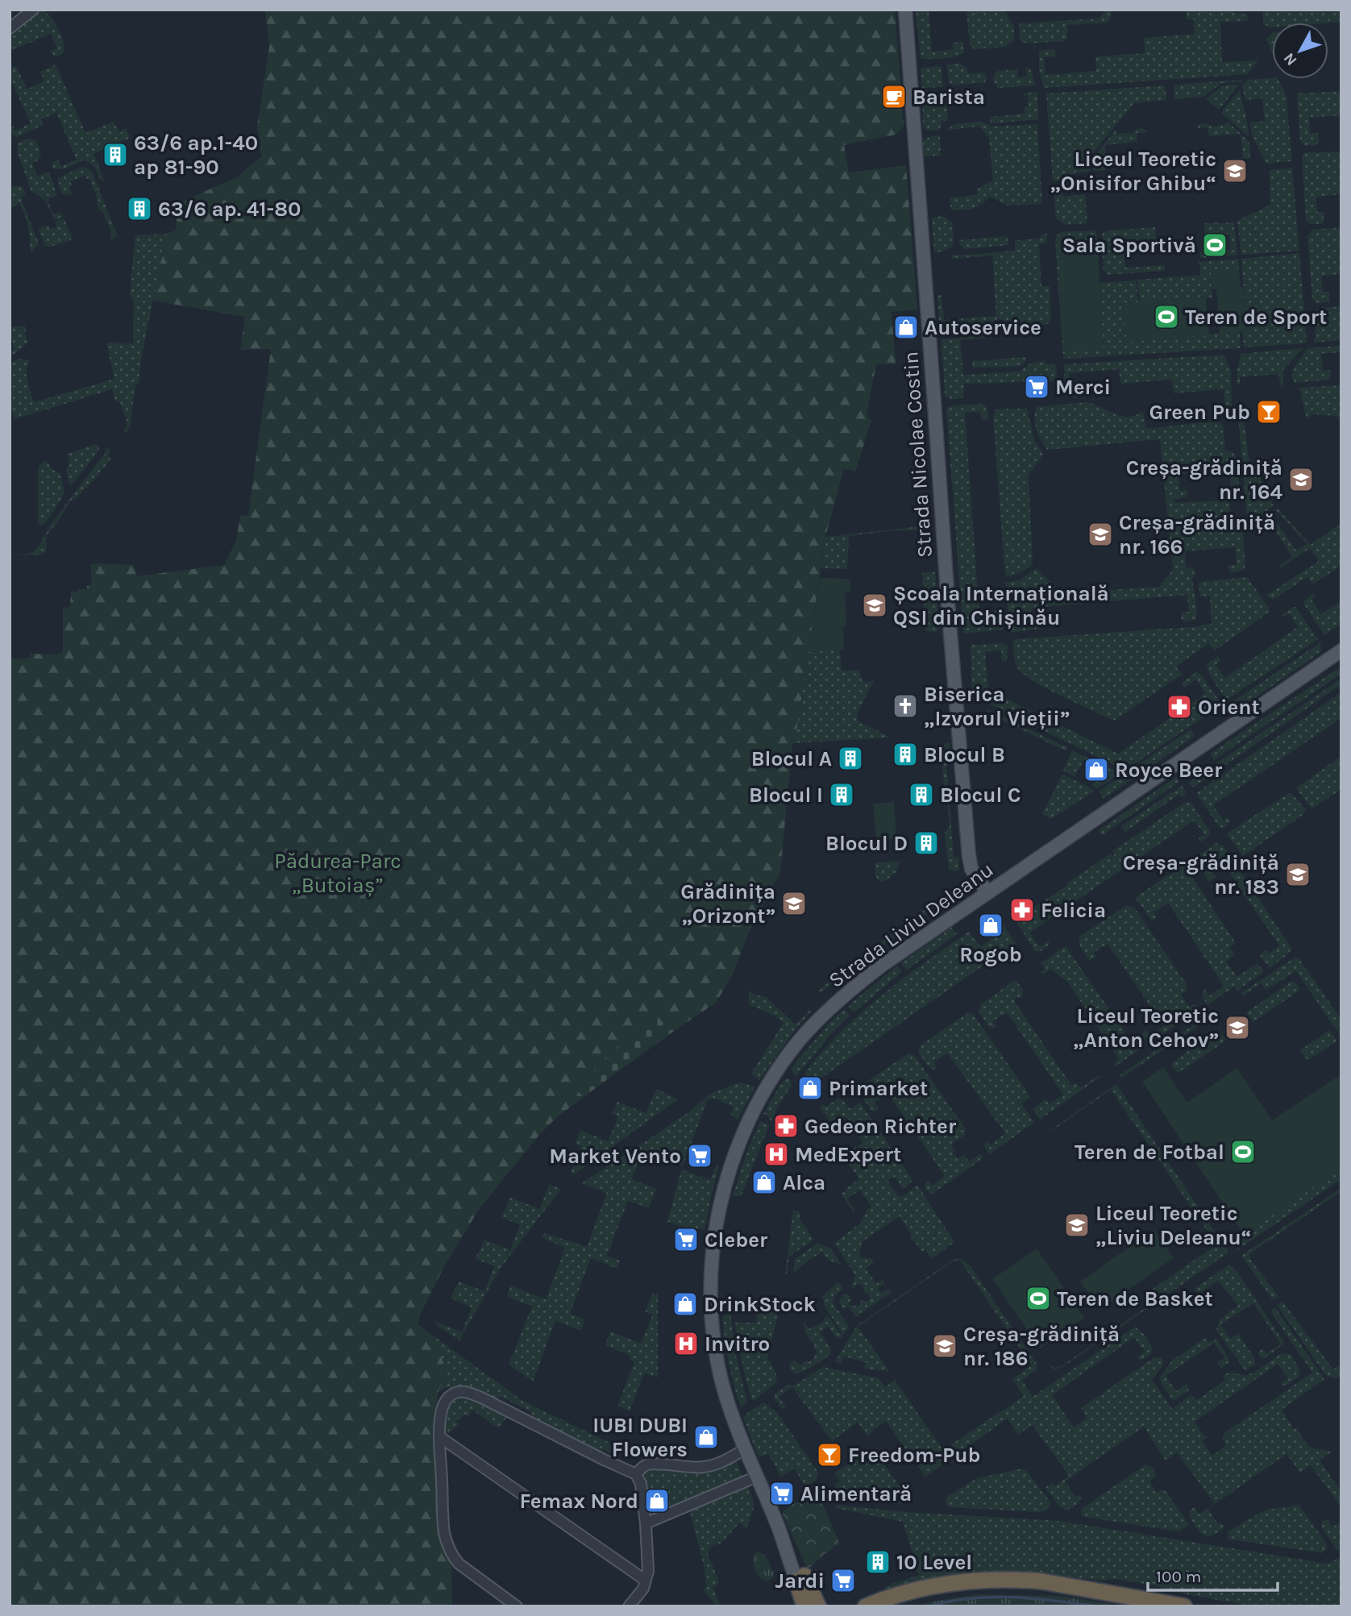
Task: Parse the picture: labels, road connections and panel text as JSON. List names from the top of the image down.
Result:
{
  "streets": {
    "main road": ["Strada Nicolae Costin", "Strada Liviu Deleanu"]
  },
  "crossings": [
    ["Strada Nicolae Costin", "Strada Liviu Deleanu"]
  ],
  "parks": ["Pădurea-Parc „Butoiaș”"],
  "places": {
    "cafe": ["Barista"],
    "building": [
      "63/6 ap.1-40 ap 81-90",
      "63/6 ap. 41-80",
      "Blocul B",
      "Blocul A",
      "Blocul I",
      "Blocul C",
      "Blocul D",
      "10 Level"
    ],
    "school or university": [
      "Liceul Teoretic „Onisifor Ghibu“",
      "Creșa-grădiniță nr. 164",
      "Creșa-grădiniță nr. 166",
      "Școala Internațională QSI din Chișinău",
      "Creșa-grădiniță nr. 183",
      "Grădinița „Orizont”",
      "Liceul Teoretic „Anton Cehov”",
      "Liceul Teoretic „Liviu Deleanu“",
      "Creșa-grădiniță nr. 186"
    ],
    "sports": [
      "Sala Sportivă",
      "Teren de Sport",
      "Teren de Fotbal",
      "Teren de Basket"
    ],
    "shop": [
      "Autoservice",
      "Royce Beer",
      "Rogob",
      "Primarket",
      "Alca",
      "DrinkStock",
      "IUBI DUBI Flowers",
      "Femax Nord"
    ],
    "supermarket": [
      "Merci",
      "Market Vento",
      "Cleber",
      "Alimentară",
      "Jardi"
    ],
    "bar": ["Green Pub", "Freedom-Pub"],
    "church": ["Biserica „Izvorul Vieții”"],
    "pharmacy": ["Orient", "Felicia", "Gedeon Richter"],
    "hospital": ["MedExpert", "Invitro"]
  },
  "scale_bar": "100 m",
  "north": "bottom left"
}
